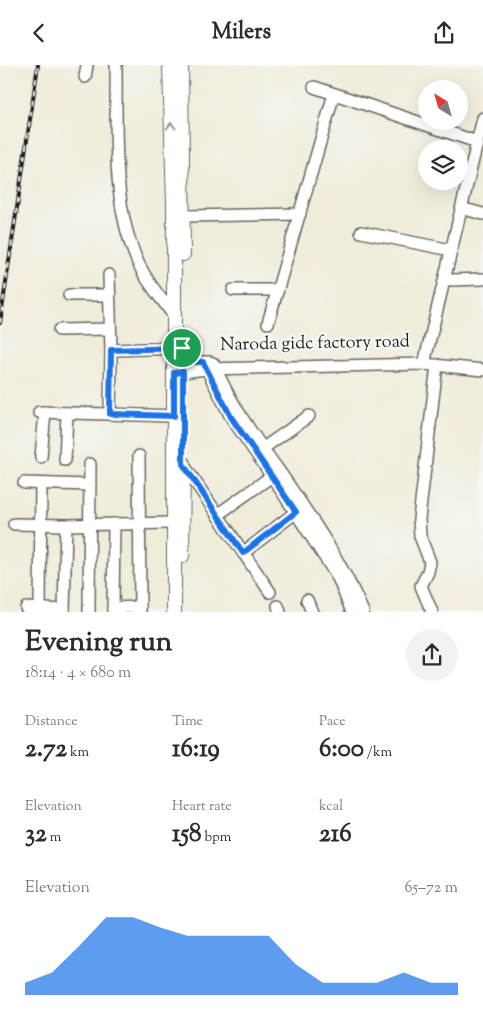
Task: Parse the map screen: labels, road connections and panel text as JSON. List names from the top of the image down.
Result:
{
  "streets": {
    "street": ["Naroda gidc factory road"]
  },
  "north": "top left",
  "page": {
    "header": "Milers",
    "heading": ["Evening run", "18:14 · 4 × 680 m"],
    "stats": [
      ["Distance", "2.72 km"],
      ["Time", "16:19"],
      ["Pace", "6:00 /km"],
      ["Elevation", "32 m"],
      ["Heart rate", "158 bpm"],
      ["kcal", "216"]
    ],
    "chart": ["Elevation", "65–72 m"]
  }
}
